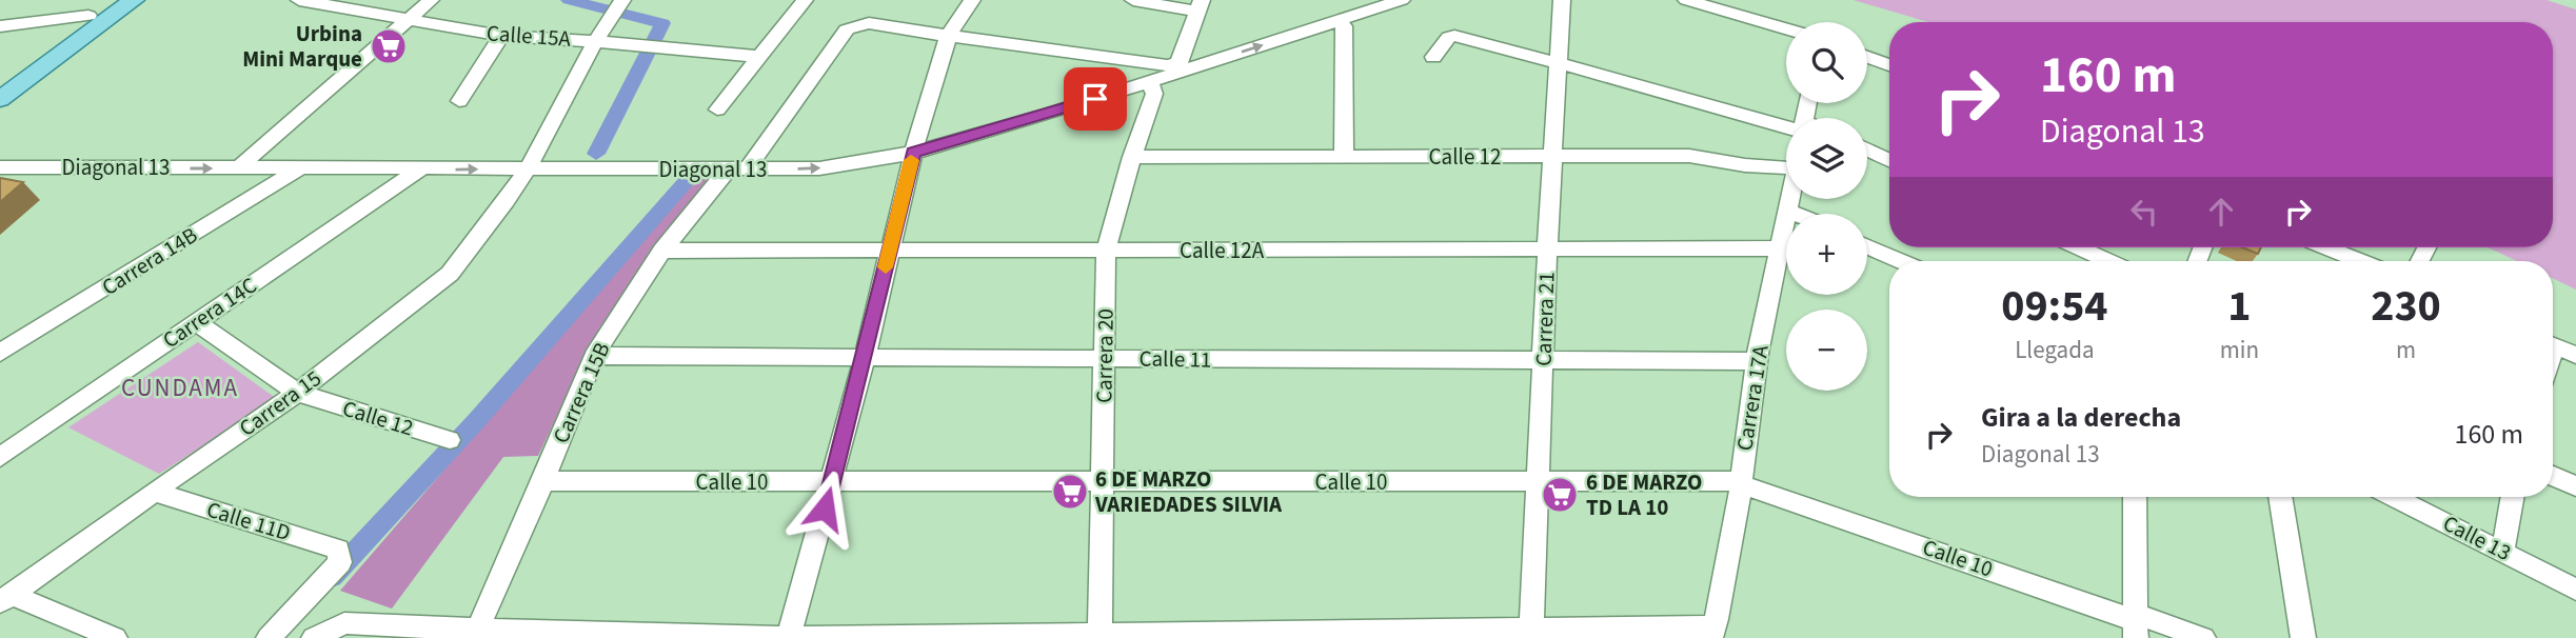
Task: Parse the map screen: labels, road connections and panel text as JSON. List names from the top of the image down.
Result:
{
  "streets": {
    "street": [
      "Calle 15A",
      "Calle 12",
      "Diagonal 13",
      "Calle 12A",
      "Carrera 14B",
      "Carrera 14C",
      "Carrera 21",
      "Carrera 20",
      "Calle 11",
      "Carrera 15B",
      "Carrera 17A",
      "Carrera 15",
      "Calle 10",
      "Calle 11D",
      "Calle 13"
    ]
  },
  "crossings": [
    ["Calle 15A", "Carrera 15"],
    ["Calle 12", "Carrera 14C"],
    ["Calle 12", "Carrera 21"],
    ["Calle 12", "Carrera 20"],
    ["Calle 12", "Carrera 15"],
    ["Diagonal 13", "Carrera 14B"],
    ["Diagonal 13", "Carrera 14C"],
    ["Diagonal 13", "Carrera 20"],
    ["Diagonal 13", "Carrera 15B"],
    ["Diagonal 13", "Carrera 15"],
    ["Calle 12A", "Carrera 21"],
    ["Calle 12A", "Carrera 20"],
    ["Calle 12A", "Carrera 15B"],
    ["Calle 12A", "Carrera 17A"],
    ["Carrera 21", "Calle 11"],
    ["Carrera 21", "Calle 10"],
    ["Carrera 20", "Calle 11"],
    ["Carrera 20", "Calle 10"],
    ["Calle 11", "Carrera 15B"],
    ["Calle 11", "Carrera 17A"],
    ["Carrera 15B", "Calle 10"],
    ["Carrera 17A", "Calle 10"],
    ["Carrera 15", "Calle 11D"]
  ],
  "one_way": ["Diagonal 13"],
  "districts": ["CUNDAMA"],
  "places": {
    "supermarket": ["Urbina Mini Marque", "6 DE MARZO VARIEDADES SILVIA", "6 DE MARZO TD LA 10"]
  },
  "page": {
    "map_buttons": ["+", "−"],
    "turn": ["160 m", "Diagonal 13"],
    "eta": [
      "09:54",
      "Llegada",
      "1",
      "min",
      "230",
      "m"
    ],
    "list": [
      {
        "name": "Gira a la derecha",
        "note": "Diagonal 13",
        "value": "160 m"
      }
    ]
  }
}
